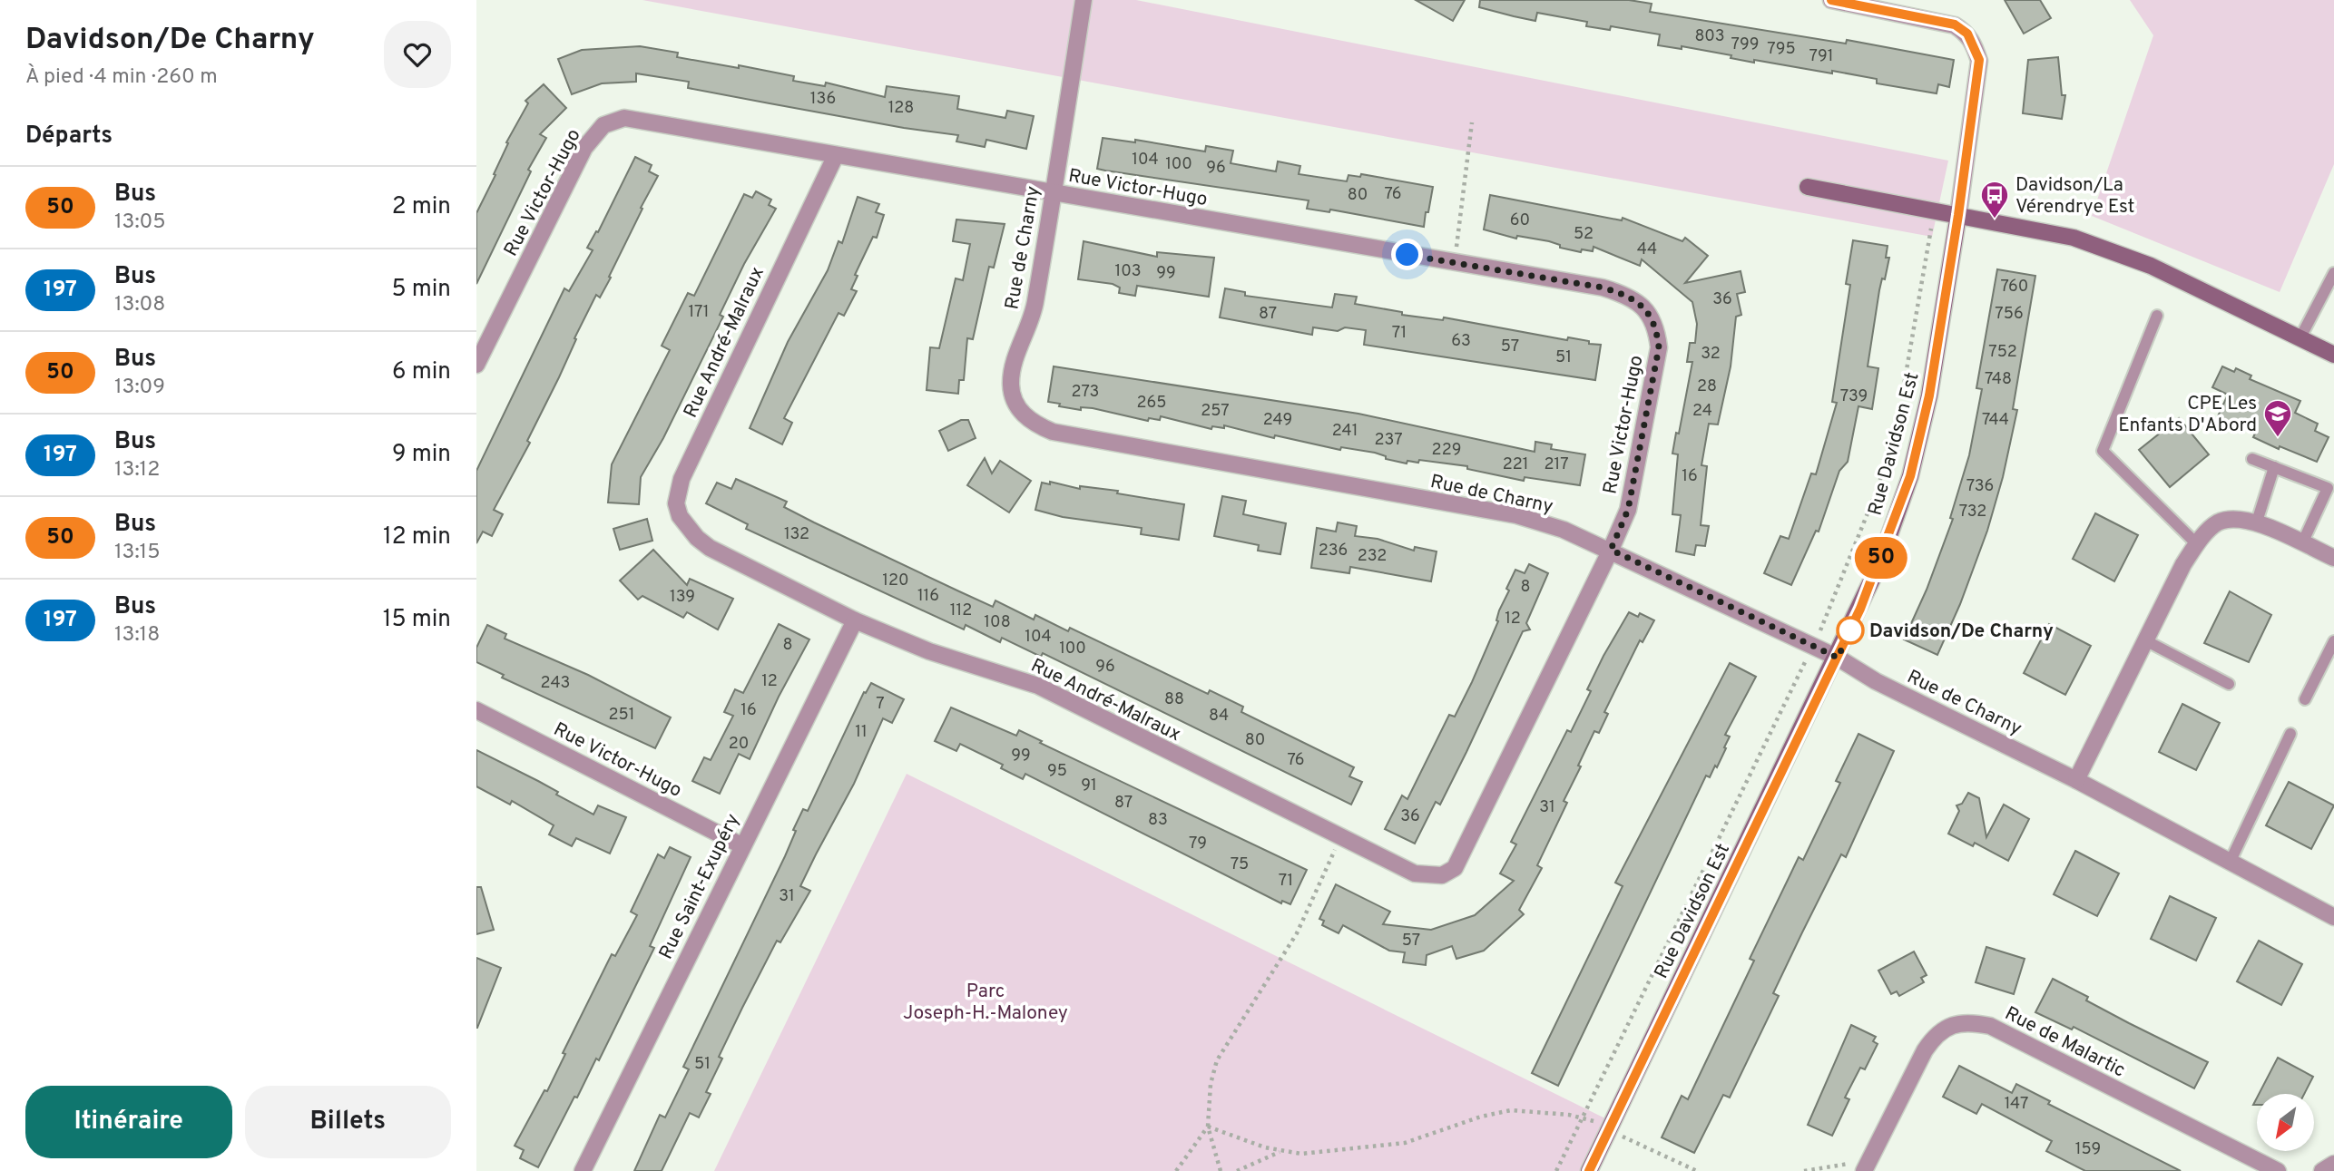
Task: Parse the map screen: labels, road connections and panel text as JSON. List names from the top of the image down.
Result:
{
  "streets": {
    "street": [
      "Rue Victor-Hugo",
      "Rue de Charny",
      "Rue André-Malraux",
      "Rue Davidson Est",
      "Rue Saint-Exupéry",
      "Rue de Malartic"
    ]
  },
  "crossings": [
    ["Rue Victor-Hugo", "Rue de Charny"],
    ["Rue Victor-Hugo", "Rue André-Malraux"],
    ["Rue Victor-Hugo", "Rue Saint-Exupéry"],
    ["Rue de Charny", "Rue André-Malraux"],
    ["Rue de Charny", "Rue Davidson Est"],
    ["Rue André-Malraux", "Rue Saint-Exupéry"]
  ],
  "parks": ["Parc Joseph-H.-Maloney"],
  "places": {
    "bus stop": ["Davidson/La Vérendrye Est"],
    "school or university": ["CPE Les Enfants D'Abord"],
    "other": ["Davidson/De Charny"]
  },
  "lines": ["bus line 50"],
  "house_numbers": [
    "803",
    "799",
    "795",
    "791",
    "136",
    "128",
    "104",
    "100",
    "96",
    "76",
    "80",
    "60",
    "52",
    "44",
    "103",
    "99",
    "760",
    "36",
    "171",
    "87",
    "756",
    "71",
    "63",
    "57",
    "752",
    "32",
    "51",
    "748",
    "28",
    "273",
    "739",
    "265",
    "257",
    "24",
    "249",
    "744",
    "241",
    "237",
    "229",
    "221",
    "217",
    "16",
    "736",
    "732",
    "132",
    "236",
    "232",
    "120",
    "8",
    "116",
    "139",
    "112",
    "12",
    "108",
    "104",
    "8",
    "100",
    "96",
    "12",
    "243",
    "88",
    "7",
    "16",
    "251",
    "84",
    "11",
    "80",
    "20",
    "99",
    "76",
    "95",
    "91",
    "87",
    "31",
    "36",
    "83",
    "79",
    "75",
    "71",
    "31",
    "57",
    "51",
    "147",
    "159"
  ],
  "north": "bottom left",
  "page": {
    "heading": [
      ["Davidson/De Charny", "À pied · 4 min · 260 m"],
      "Départs"
    ],
    "on_map": "50",
    "list": [
      {
        "mark": "50",
        "name": "Bus",
        "note": "13:05",
        "value": "2 min"
      },
      {
        "mark": "197",
        "name": "Bus",
        "note": "13:08",
        "value": "5 min"
      },
      {
        "mark": "50",
        "name": "Bus",
        "note": "13:09",
        "value": "6 min"
      },
      {
        "mark": "197",
        "name": "Bus",
        "note": "13:12",
        "value": "9 min"
      },
      {
        "mark": "50",
        "name": "Bus",
        "note": "13:15",
        "value": "12 min"
      },
      {
        "mark": "197",
        "name": "Bus",
        "note": "13:18",
        "value": "15 min"
      }
    ],
    "buttons": ["Itinéraire", "Billets"]
  }
}
